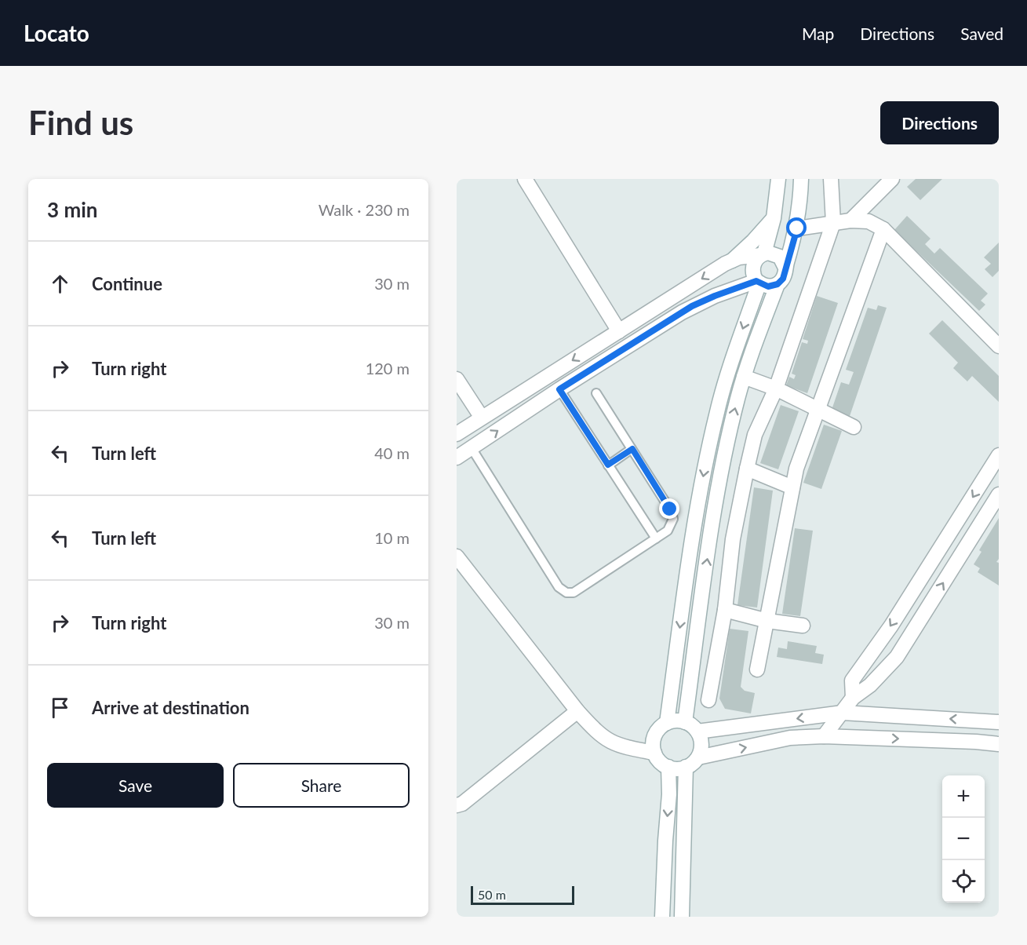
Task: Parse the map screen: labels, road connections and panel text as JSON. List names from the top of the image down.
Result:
{
  "scale_bar": "50 m",
  "page": {
    "header": "Locato",
    "nav": ["Map", "Directions", "Saved"],
    "buttons": [
      "Directions",
      ["Save", "Share"]
    ],
    "title": "Find us",
    "heading": ["3 min", "Walk · 230 m"],
    "list": [
      ["Continue", "30 m"],
      ["Turn right", "120 m"],
      ["Turn left", "40 m"],
      ["Turn left", "10 m"],
      ["Turn right", "30 m"],
      "Arrive at destination"
    ],
    "map_buttons": ["+", "−"],
    "scale": "50 m"
  }
}
